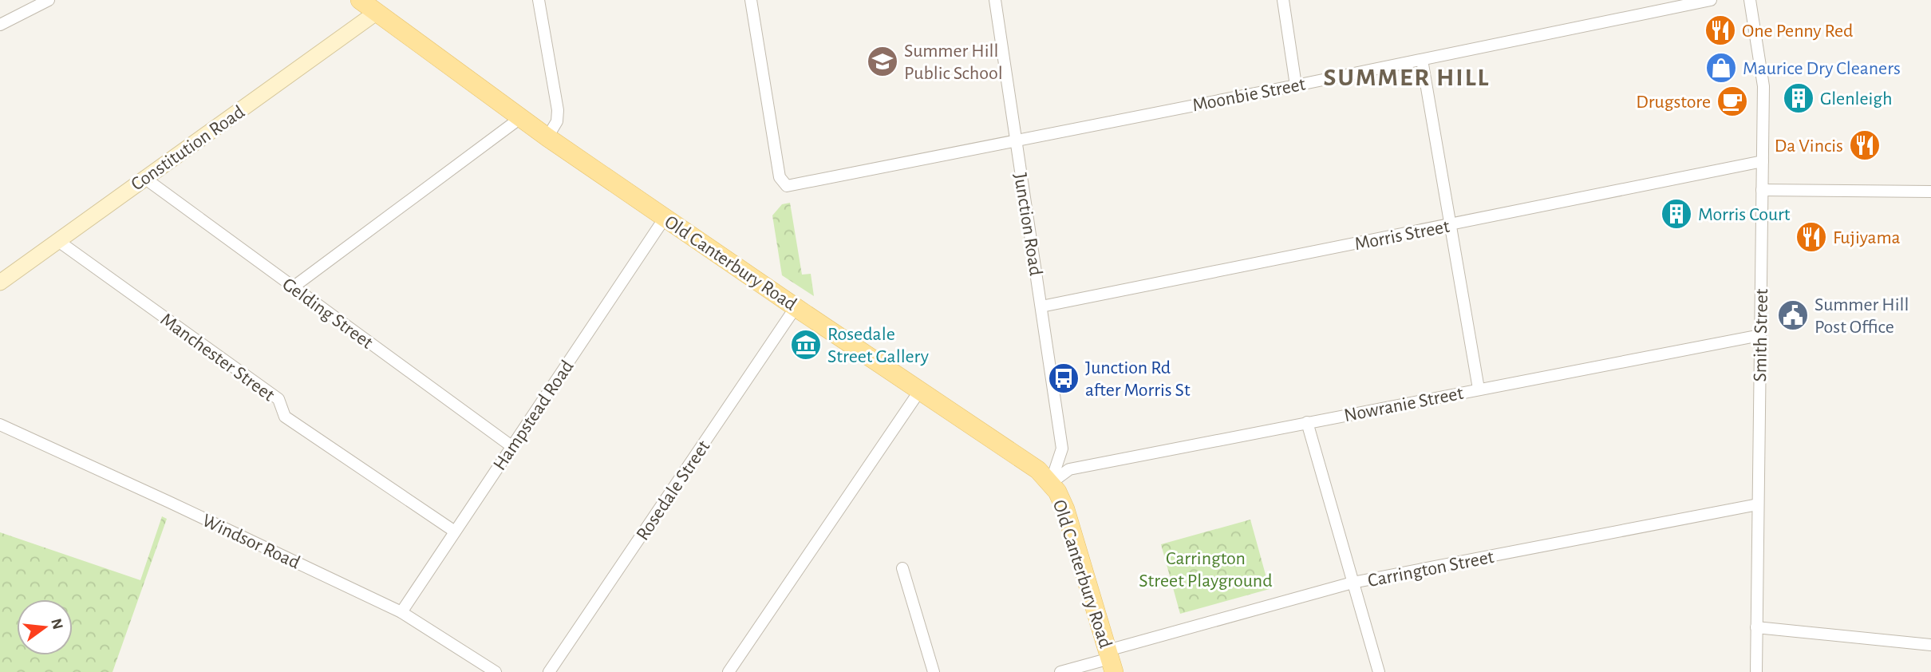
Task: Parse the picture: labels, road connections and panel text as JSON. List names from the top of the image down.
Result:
{
  "streets": {
    "main road": ["Old Canterbury Road"],
    "street": [
      "Moonbie Street",
      "Constitution Road",
      "Junction Road",
      "Morris Street",
      "Gelding Street",
      "Smith Street",
      "Manchester Street",
      "Nowranie Street",
      "Hampstead Road",
      "Rosedale Street",
      "Windsor Road",
      "Carrington Street"
    ]
  },
  "crossings": [
    ["Moonbie Street", "Junction Road"],
    ["Constitution Road", "Old Canterbury Road"],
    ["Constitution Road", "Gelding Street"],
    ["Constitution Road", "Manchester Street"],
    ["Junction Road", "Morris Street"],
    ["Junction Road", "Old Canterbury Road"],
    ["Junction Road", "Nowranie Street"],
    ["Morris Street", "Smith Street"],
    ["Old Canterbury Road", "Nowranie Street"],
    ["Old Canterbury Road", "Hampstead Road"],
    ["Old Canterbury Road", "Rosedale Street"],
    ["Old Canterbury Road", "Carrington Street"],
    ["Gelding Street", "Hampstead Road"],
    ["Smith Street", "Nowranie Street"],
    ["Smith Street", "Carrington Street"],
    ["Manchester Street", "Hampstead Road"],
    ["Hampstead Road", "Windsor Road"]
  ],
  "districts": ["SUMMER HILL"],
  "parks": ["Carrington Street Playground"],
  "places": {
    "restaurant": ["One Penny Red", "Da Vincis", "Fujiyama"],
    "school or university": ["Summer Hill Public School"],
    "shop": ["Maurice Dry Cleaners"],
    "building": ["Glenleigh", "Morris Court"],
    "cafe": ["Drugstore"],
    "public building": ["Summer Hill Post Office"],
    "museum": ["Rosedale Street Gallery"],
    "bus stop": ["Junction Rd after Morris St"]
  },
  "north": "right"
}
